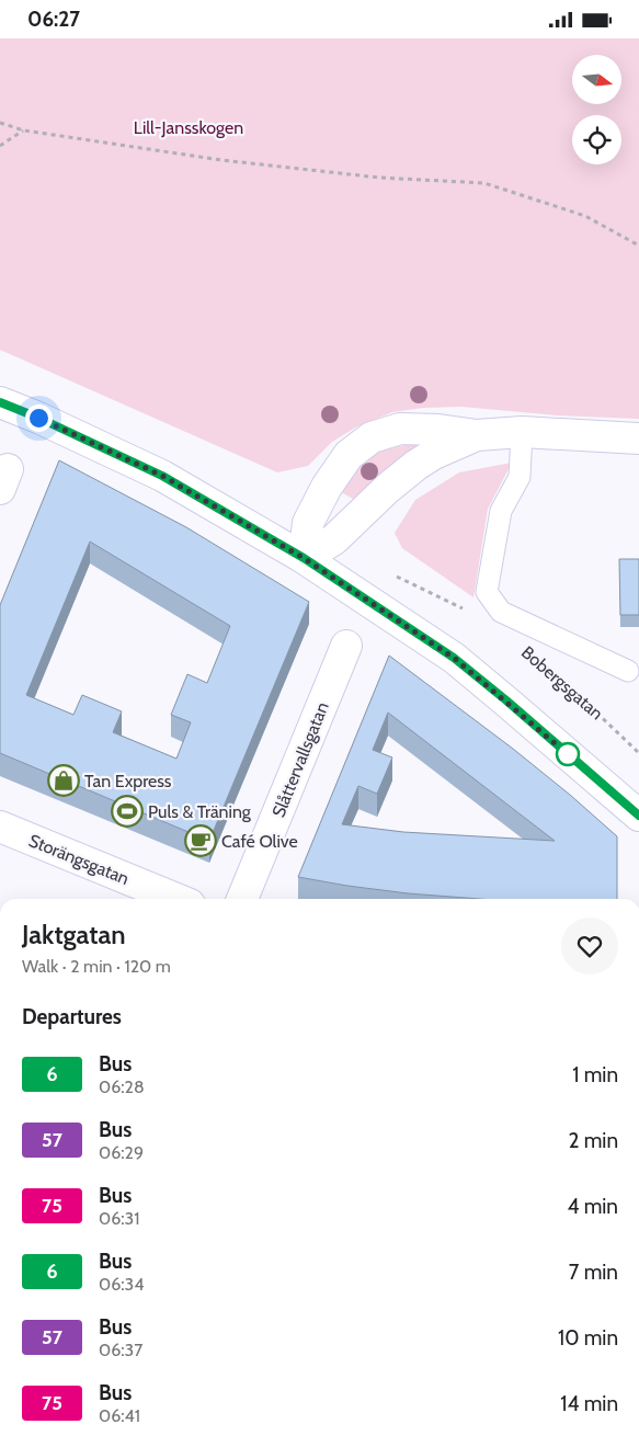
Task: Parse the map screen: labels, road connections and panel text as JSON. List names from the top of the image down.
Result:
{
  "streets": {
    "street": ["Slåttervallsgatan", "Storängsgatan"],
    "path": ["Bobergsgatan"]
  },
  "parks": ["Lill-Jansskogen"],
  "places": {
    "shop": ["Tan Express"],
    "sports": ["Puls & Träning"],
    "cafe": ["Café Olive"]
  },
  "lines": ["bus line 6"],
  "north": "right",
  "page": {
    "status": "06:27",
    "heading": [
      ["Jaktgatan", "Walk · 2 min · 120 m"],
      "Departures"
    ],
    "list": [
      {
        "mark": "6",
        "name": "Bus",
        "note": "06:28",
        "value": "1 min"
      },
      {
        "mark": "57",
        "name": "Bus",
        "note": "06:29",
        "value": "2 min"
      },
      {
        "mark": "75",
        "name": "Bus",
        "note": "06:31",
        "value": "4 min"
      },
      {
        "mark": "6",
        "name": "Bus",
        "note": "06:34",
        "value": "7 min"
      },
      {
        "mark": "57",
        "name": "Bus",
        "note": "06:37",
        "value": "10 min"
      },
      {
        "mark": "75",
        "name": "Bus",
        "note": "06:41",
        "value": "14 min"
      }
    ]
  }
}
